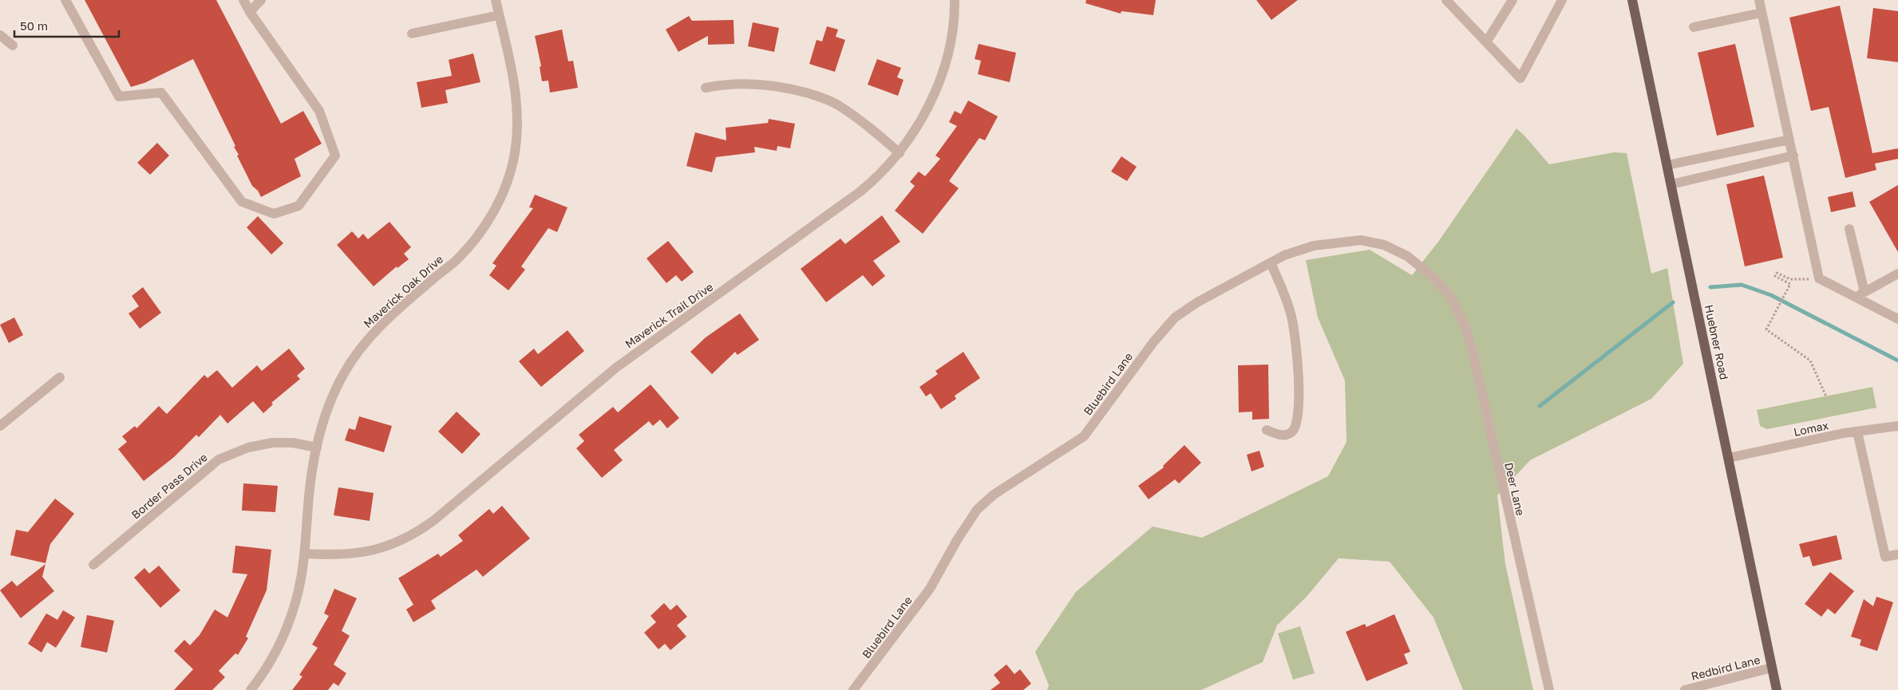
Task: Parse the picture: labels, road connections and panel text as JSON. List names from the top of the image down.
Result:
{
  "streets": {
    "main road": ["Huebner Road"],
    "street": [
      "Maverick Oak Drive",
      "Maverick Trail Drive",
      "Bluebird Lane",
      "Lomax",
      "Border Pass Drive",
      "Deer Lane",
      "Redbird Lane"
    ]
  },
  "crossings": [
    ["Maverick Oak Drive", "Maverick Trail Drive"],
    ["Maverick Oak Drive", "Border Pass Drive"],
    ["Huebner Road", "Lomax"],
    ["Huebner Road", "Redbird Lane"],
    ["Bluebird Lane", "Deer Lane"]
  ],
  "scale_bar": "50 m"
}
